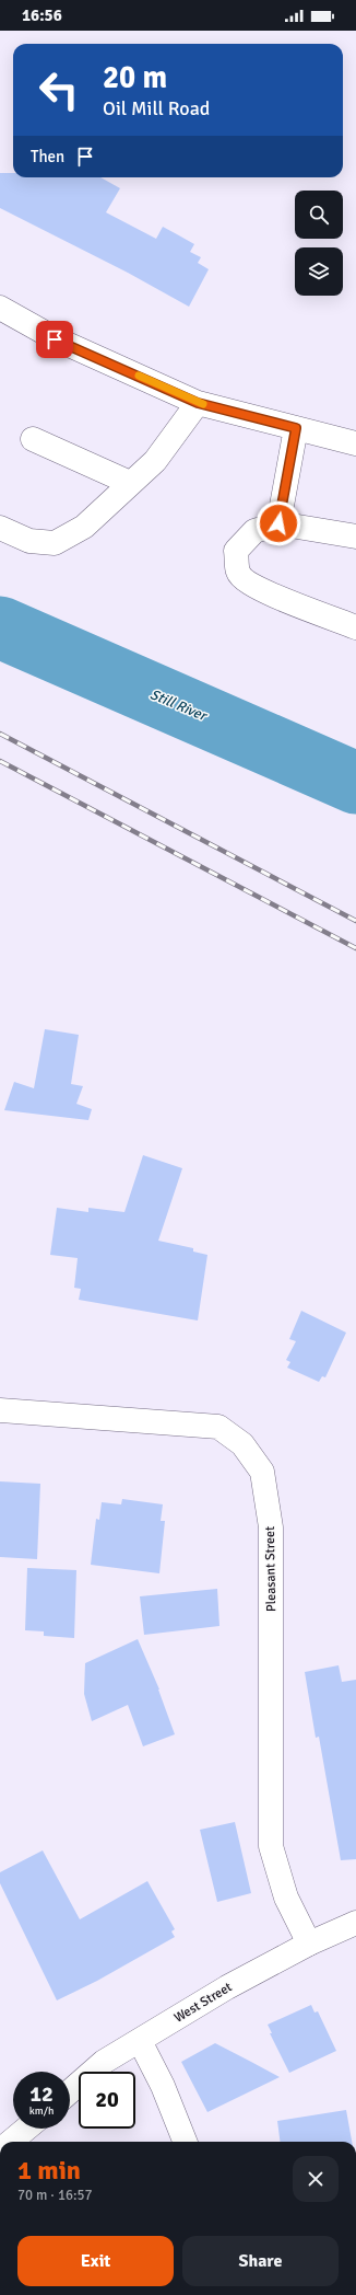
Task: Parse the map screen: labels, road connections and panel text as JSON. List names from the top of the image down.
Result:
{
  "streets": {
    "street": ["Pleasant Street", "West Street"]
  },
  "crossings": [
    ["Pleasant Street", "West Street"]
  ],
  "water": ["Still River"],
  "page": {
    "status": "16:56",
    "turn": ["20 m", "Oil Mill Road"],
    "then": "Then",
    "speed": "12 km/h",
    "limit": "20",
    "heading": ["1 min", "70 m · 16:57"],
    "buttons": ["Exit", "Share"]
  }
}
